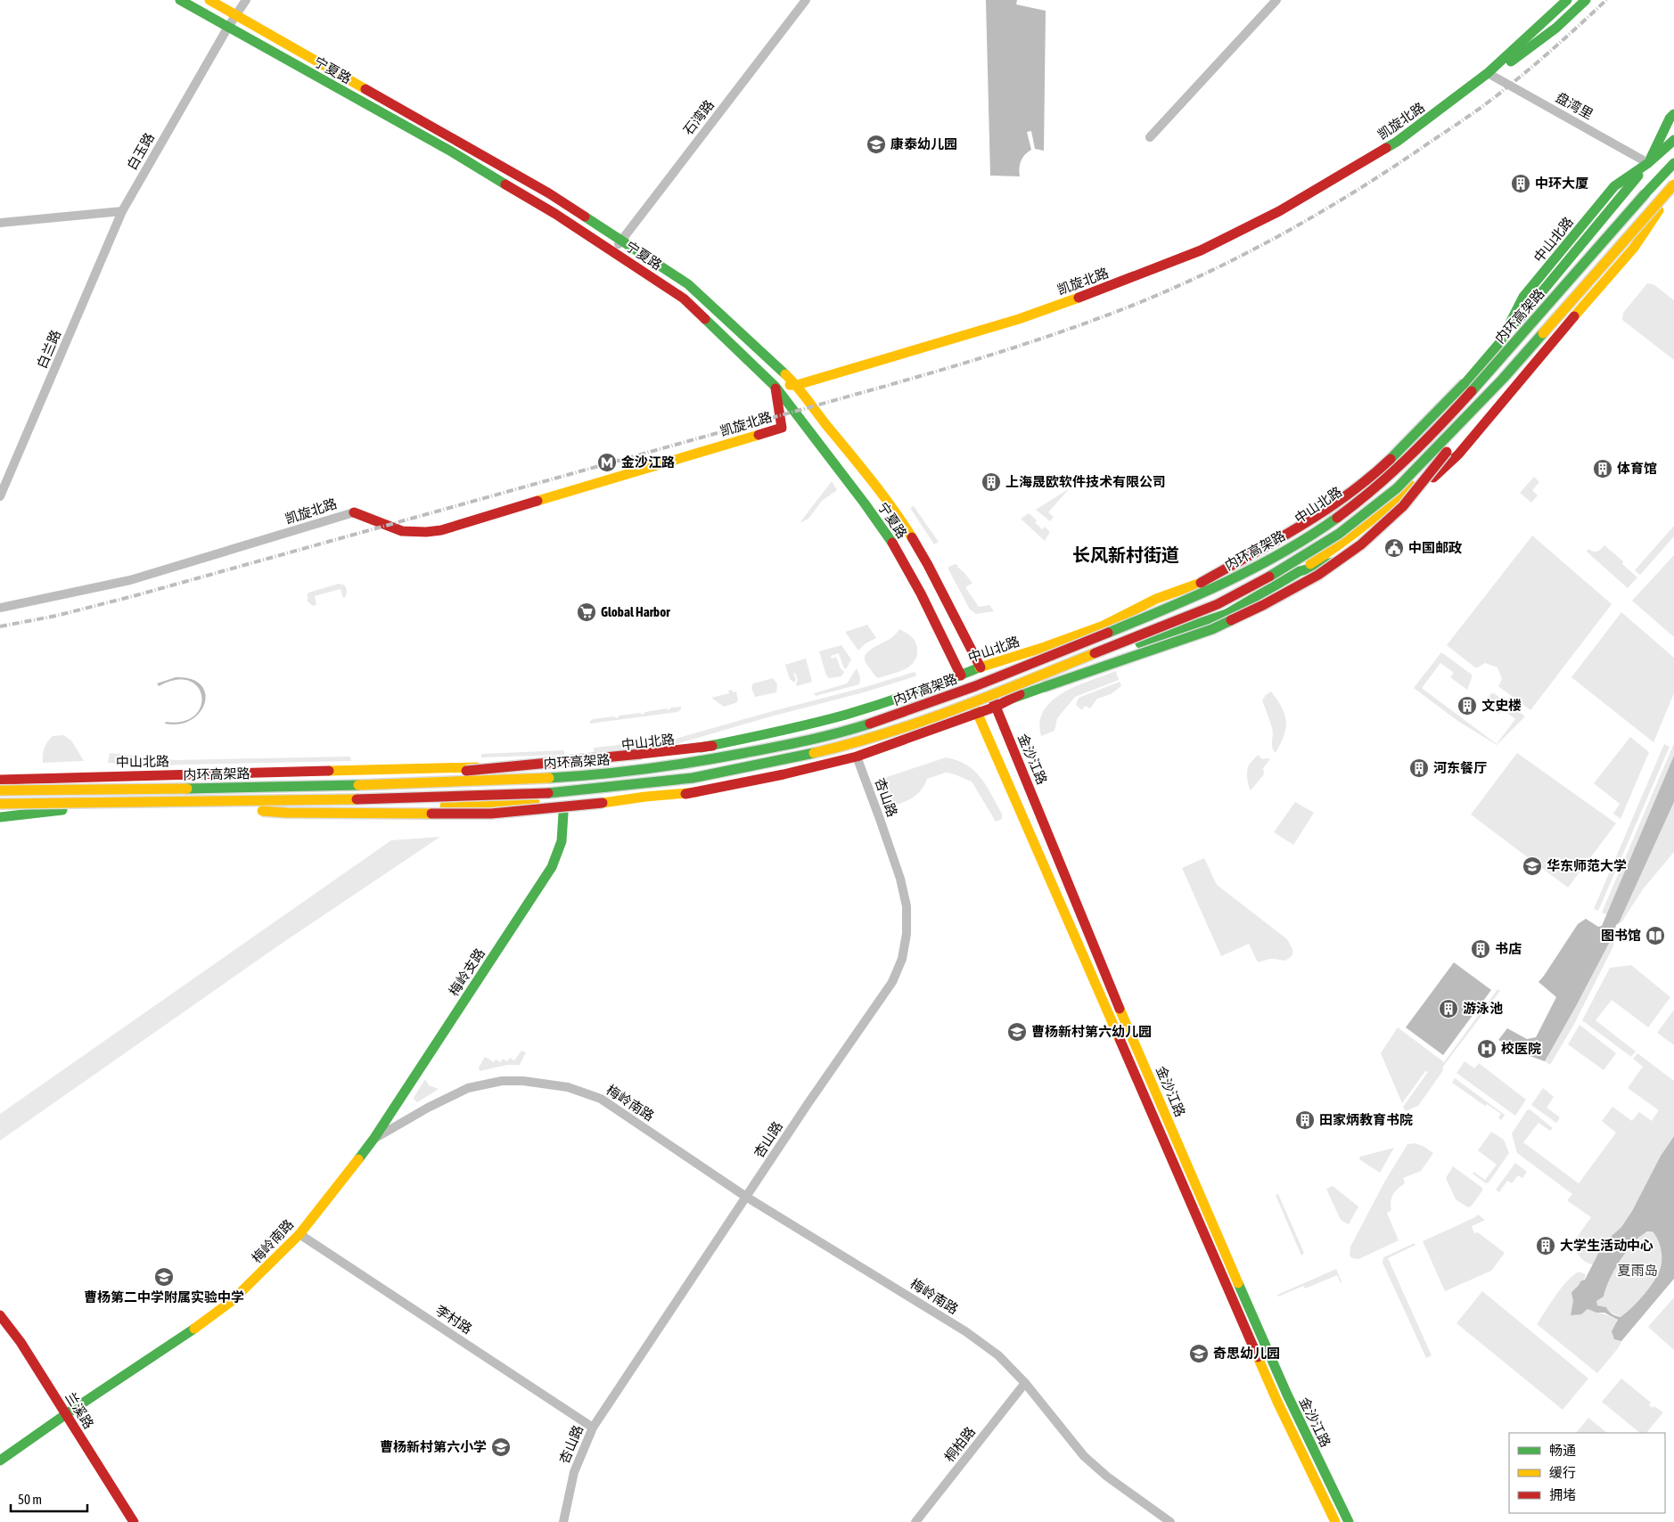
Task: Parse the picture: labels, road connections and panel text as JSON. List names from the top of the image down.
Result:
{
  "streets": {
    "main road": [
      "宁夏路",
      "凯旋北路",
      "中山北路",
      "内环高架路",
      "金沙江路",
      "梅岭支路",
      "梅岭南路",
      "兰溪路"
    ],
    "street": [
      "盘湾里",
      "石湾路",
      "白玉路",
      "白兰路",
      "杏山路",
      "李村路",
      "桐柏路"
    ]
  },
  "crossings": [
    ["宁夏路", "石湾路"],
    ["宁夏路", "凯旋北路"],
    ["宁夏路", "白玉路"],
    ["宁夏路", "中山北路"],
    ["宁夏路", "金沙江路"],
    ["盘湾里", "凯旋北路"],
    ["盘湾里", "中山北路"],
    ["白玉路", "白兰路"],
    ["中山北路", "金沙江路"],
    ["杏山路", "梅岭南路"],
    ["杏山路", "李村路"],
    ["梅岭支路", "梅岭南路"],
    ["梅岭南路", "李村路"],
    ["梅岭南路", "兰溪路"],
    ["梅岭南路", "桐柏路"]
  ],
  "districts": ["长风新村街道"],
  "parks": ["夏雨岛"],
  "places": {
    "school or university": [
      "康泰幼儿园",
      "华东师范大学",
      "曹杨新村第六幼儿园",
      "曹杨第二中学附属实验中学",
      "奇思幼儿园",
      "曹杨新村第六小学"
    ],
    "building": [
      "中环大厦",
      "体育馆",
      "上海晟欧软件技术有限公司",
      "文史楼",
      "河东餐厅",
      "书店",
      "游泳池",
      "田家炳教育书院",
      "大学生活动中心"
    ],
    "metro station": ["金沙江路"],
    "public building": ["中国邮政"],
    "supermarket": ["Global Harbor"],
    "library": ["图书馆"],
    "hospital": ["校医院"]
  },
  "legend": ["畅通", "缓行", "拥堵"],
  "scale_bar": "50 m"
}
